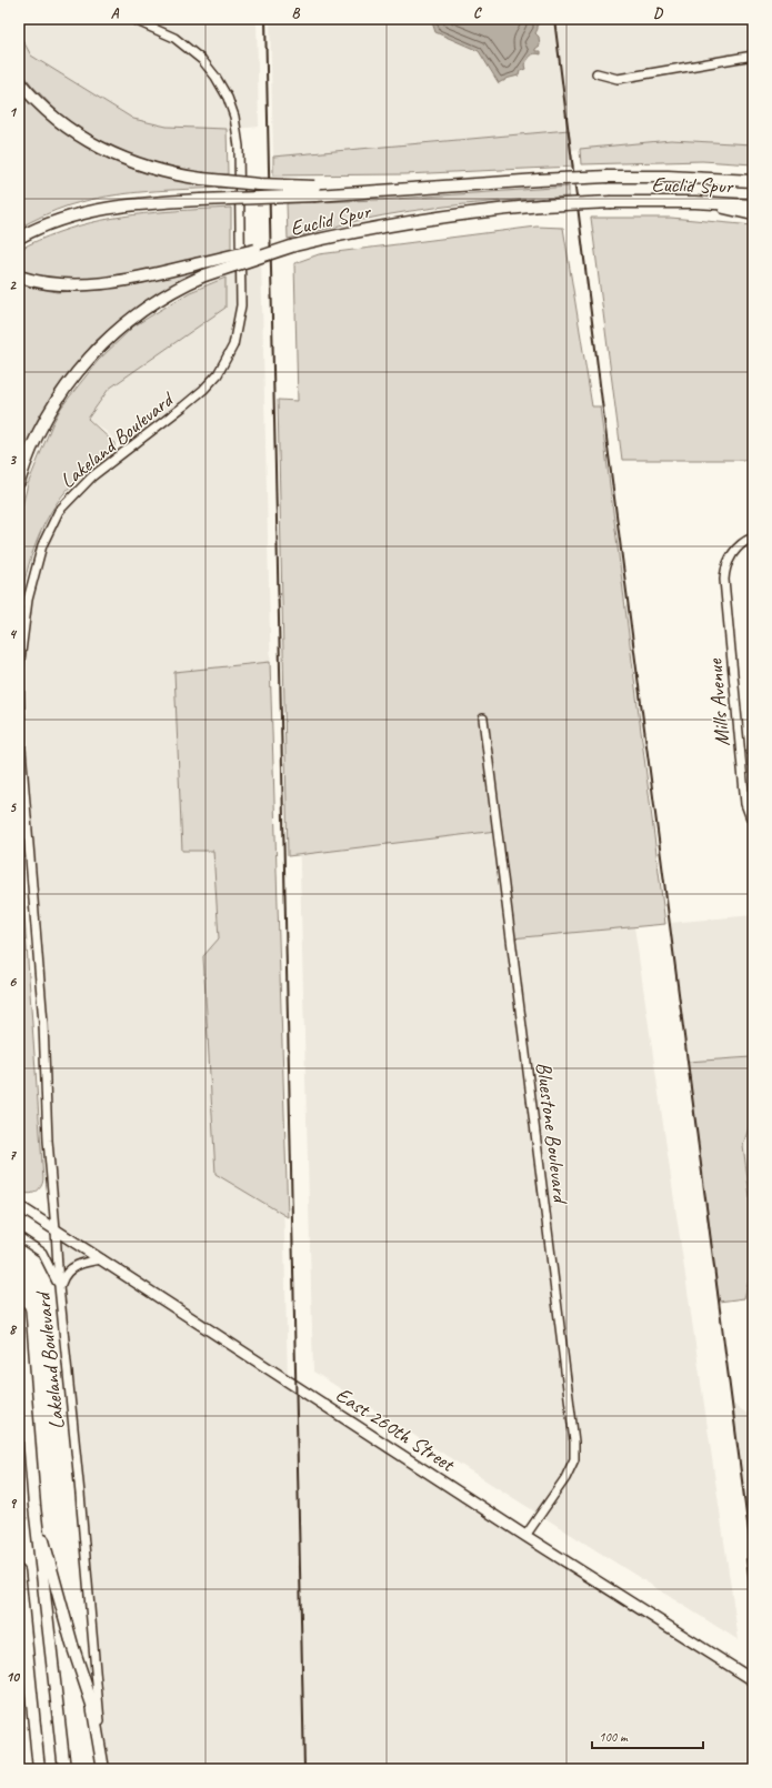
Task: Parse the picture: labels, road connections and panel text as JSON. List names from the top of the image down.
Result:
{
  "streets": {
    "highway": ["Euclid Spur"],
    "main road": ["East 260th Street"],
    "street": ["Lakeland Boulevard", "Mills Avenue", "Bluestone Boulevard"]
  },
  "crossings": [
    ["Lakeland Boulevard", "East 260th Street"],
    ["Bluestone Boulevard", "East 260th Street"]
  ],
  "scale_bar": "100 m",
  "grid": {
    "columns": [
      "A",
      "B",
      "C",
      "D"
    ],
    "rows": [
      "1",
      "2",
      "3",
      "4",
      "5",
      "6",
      "7",
      "8",
      "9",
      "10"
    ]
  }
}
